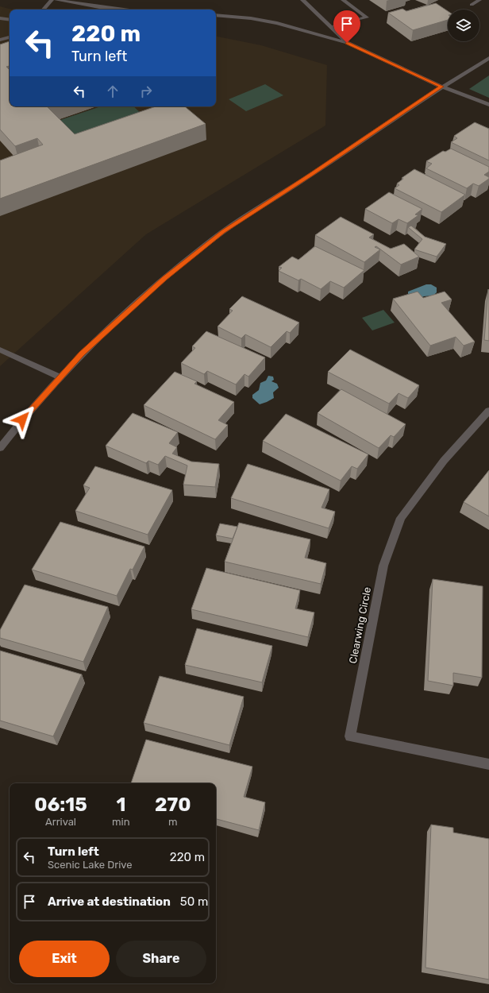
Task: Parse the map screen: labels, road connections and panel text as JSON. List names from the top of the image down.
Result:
{
  "streets": {
    "street": ["Clearwing Circle"]
  },
  "page": {
    "turn": ["220 m", "Turn left"],
    "eta": [
      "06:15",
      "Arrival",
      "1",
      "min",
      "270",
      "m"
    ],
    "list": [
      {
        "name": "Turn left",
        "note": "Scenic Lake Drive",
        "value": "220 m"
      },
      {
        "name": "Arrive at destination",
        "value": "50 m"
      }
    ],
    "buttons": ["Exit", "Share"]
  }
}
